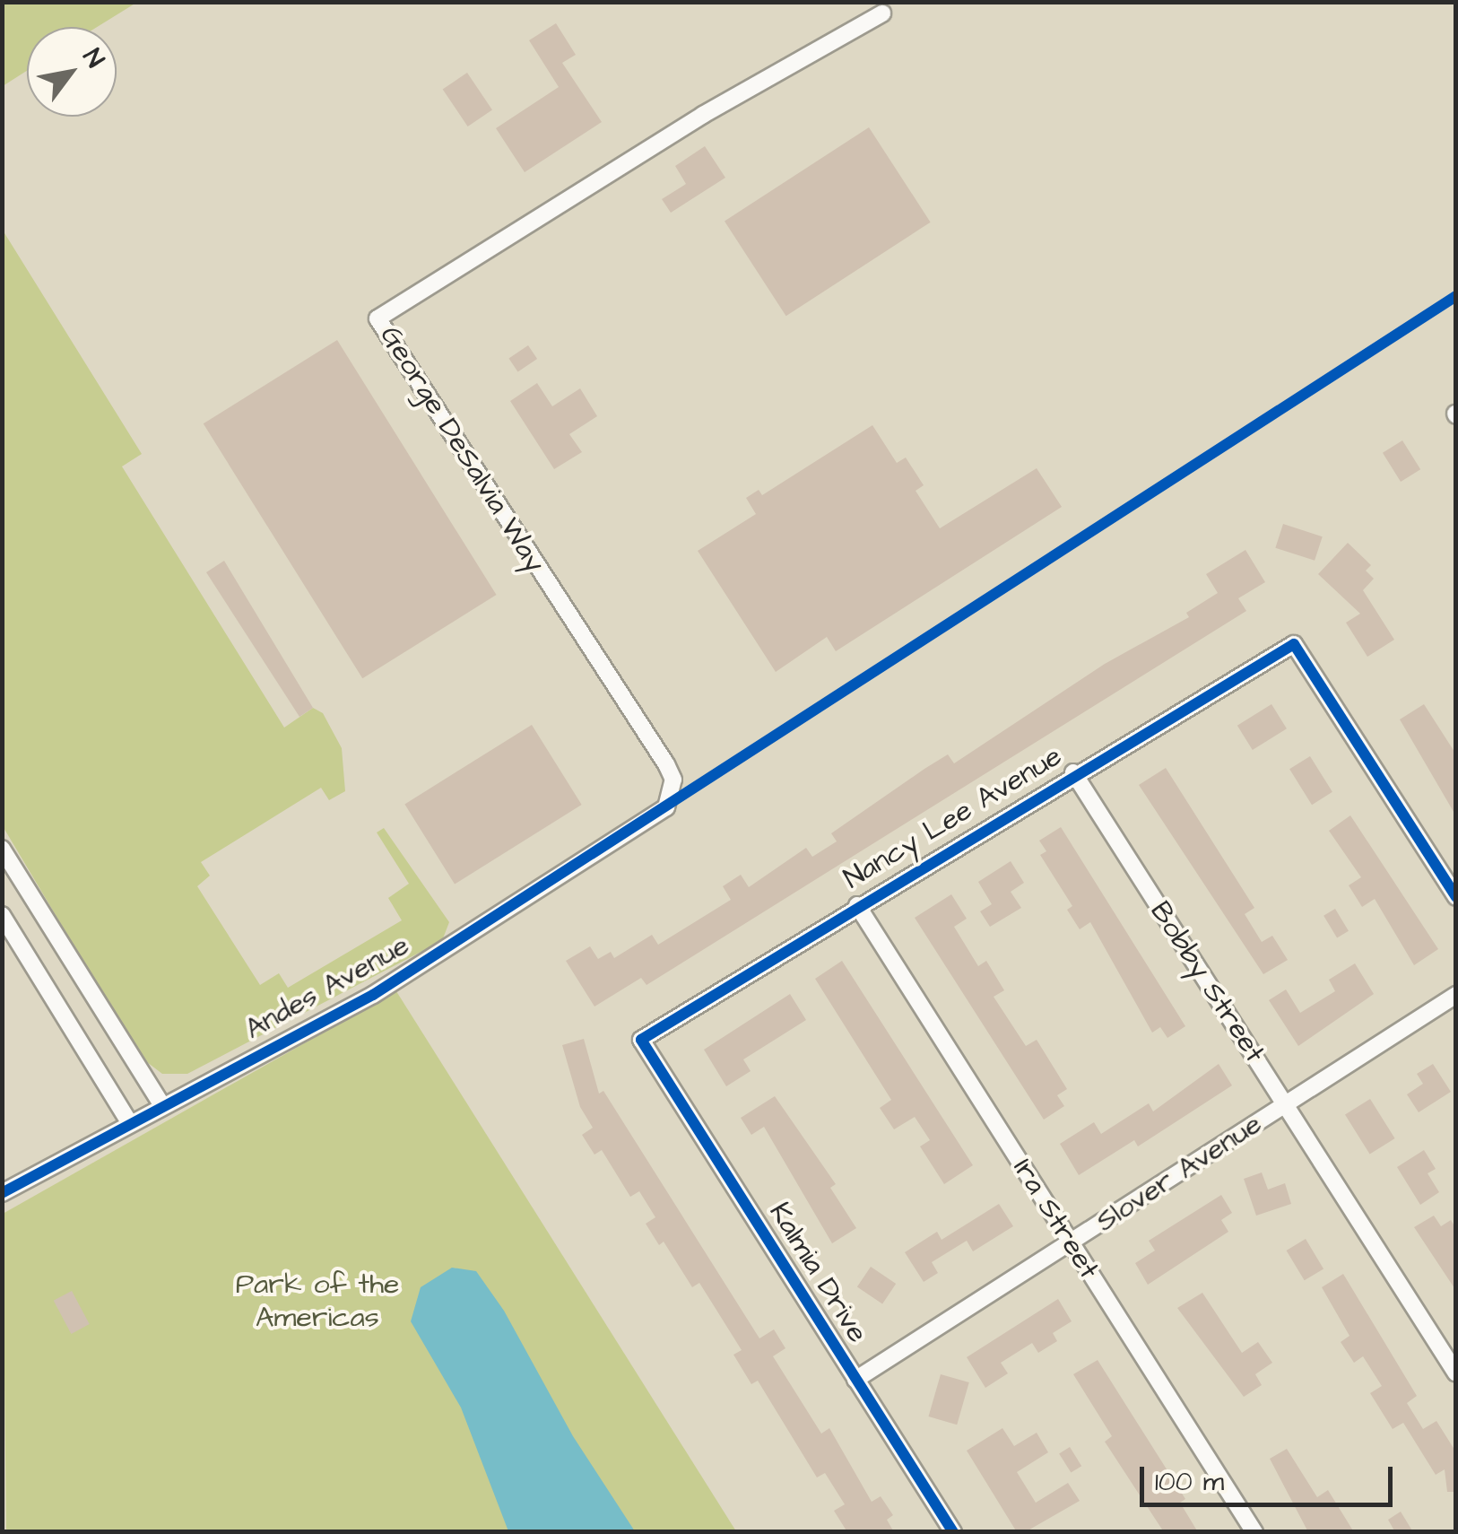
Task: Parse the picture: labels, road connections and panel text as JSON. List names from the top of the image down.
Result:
{
  "streets": {
    "street": [
      "George DeSalvia Way",
      "Nancy Lee Avenue",
      "Bobby Street",
      "Andes Avenue",
      "Slover Avenue",
      "Ira Street",
      "Kalmia Drive"
    ]
  },
  "crossings": [
    ["George DeSalvia Way", "Andes Avenue"],
    ["Nancy Lee Avenue", "Bobby Street"],
    ["Nancy Lee Avenue", "Ira Street"],
    ["Nancy Lee Avenue", "Kalmia Drive"],
    ["Bobby Street", "Slover Avenue"],
    ["Slover Avenue", "Ira Street"],
    ["Slover Avenue", "Kalmia Drive"]
  ],
  "parks": ["Park of the Americas"],
  "scale_bar": "100 m",
  "north": "top right"
}
